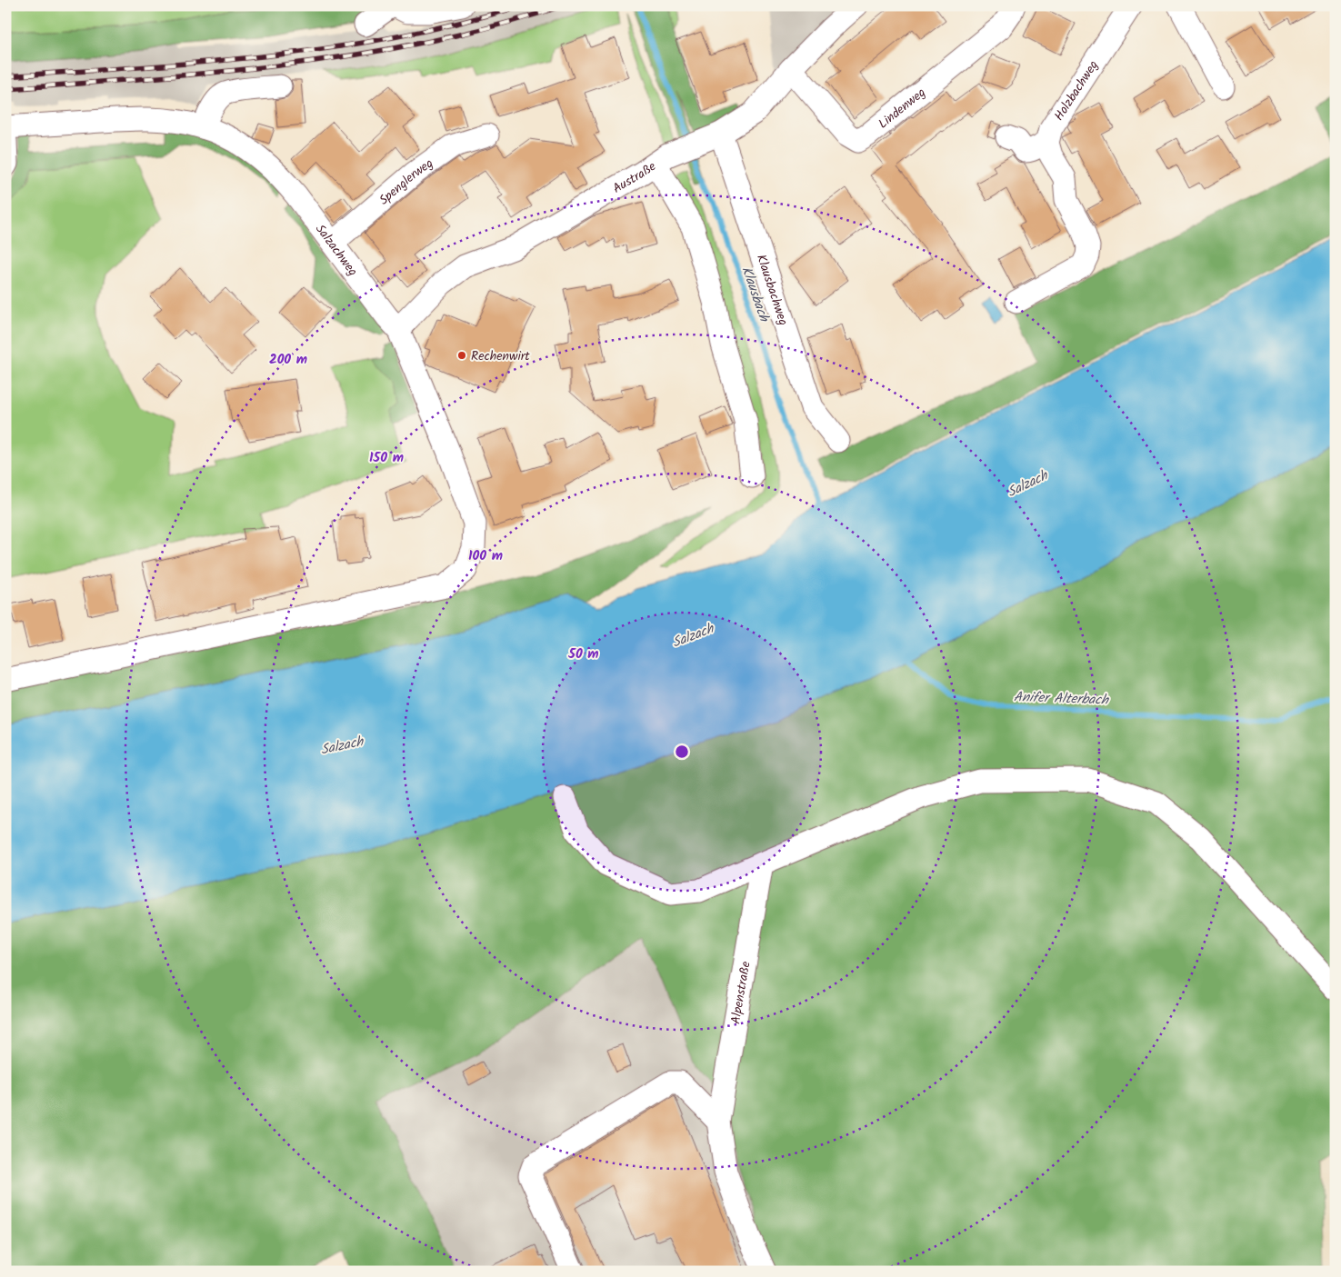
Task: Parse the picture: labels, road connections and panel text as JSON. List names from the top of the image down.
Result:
{
  "streets": {
    "street": [
      "Holzbachweg",
      "Lindenweg",
      "Austraße",
      "Spenglerweg",
      "Salzachweg",
      "Klausbachweg",
      "Alpenstraße"
    ]
  },
  "crossings": [
    ["Lindenweg", "Austraße"],
    ["Austraße", "Salzachweg"],
    ["Austraße", "Klausbachweg"],
    ["Spenglerweg", "Salzachweg"]
  ],
  "water": ["Klausbach", "Salzach", "Anifer Alterbach"],
  "places": ["Rechenwirt"],
  "rings": [
    "200 m",
    "150 m",
    "100 m",
    "50 m"
  ]
}
